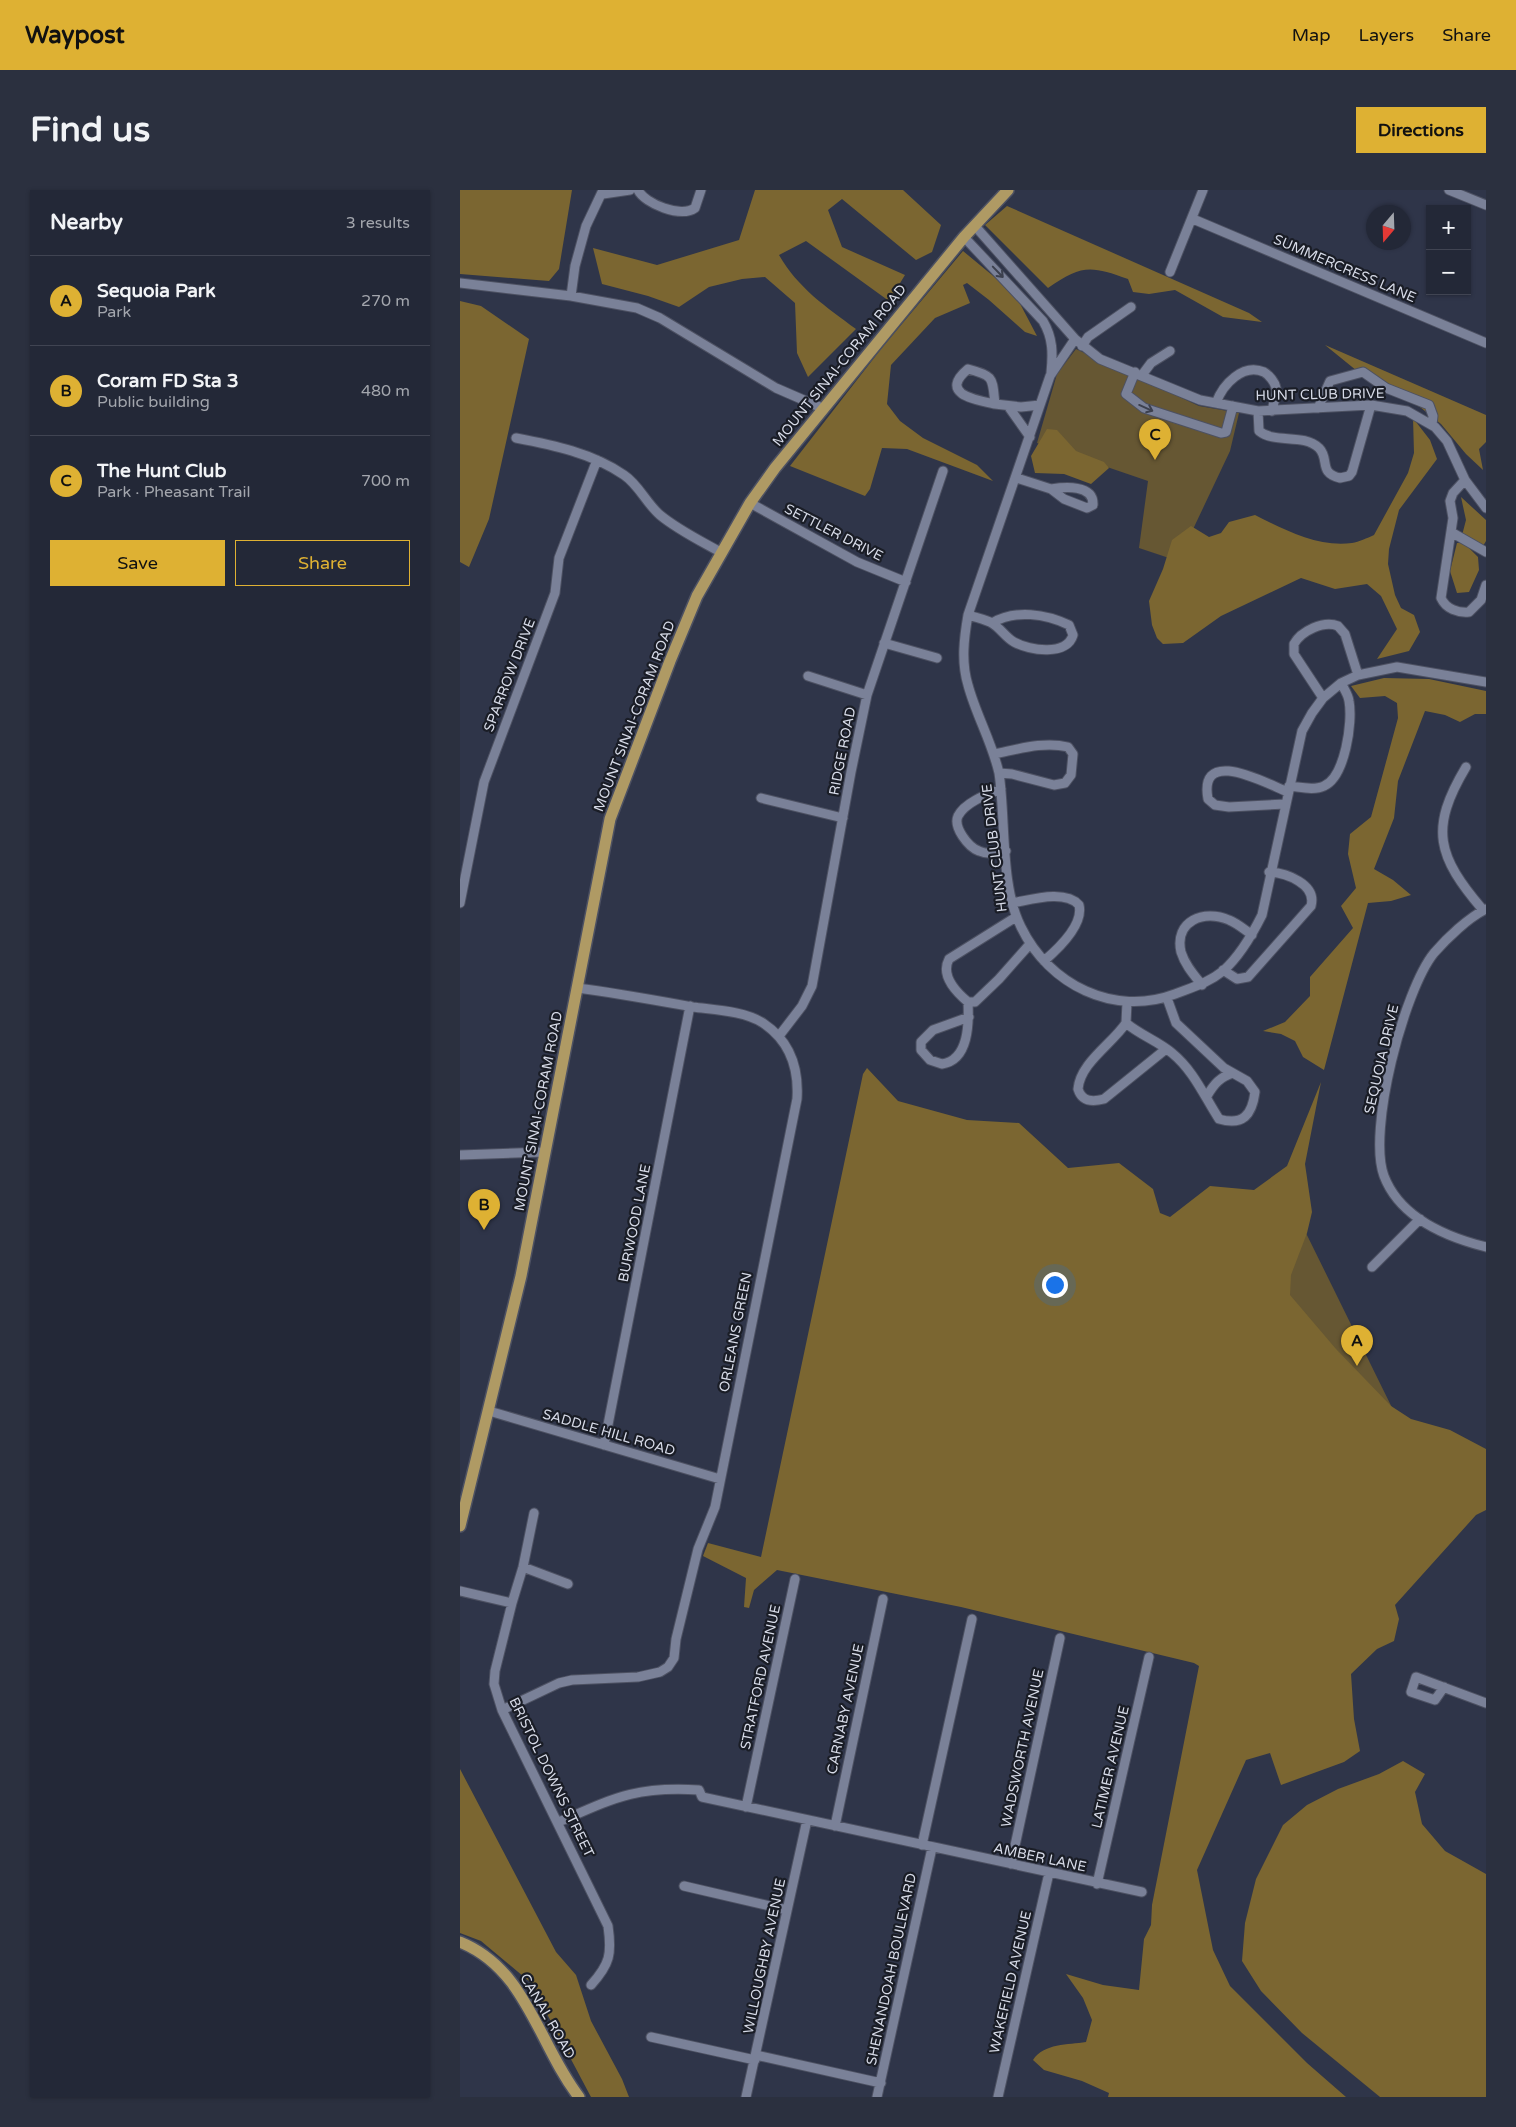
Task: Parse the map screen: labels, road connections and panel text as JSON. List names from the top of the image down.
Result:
{
  "streets": {
    "main road": ["MOUNT SINAI-CORAM ROAD", "CANAL ROAD"],
    "street": [
      "SUMMERCRESS LANE",
      "HUNT CLUB DRIVE",
      "SETTLER DRIVE",
      "SPARROW DRIVE",
      "RIDGE ROAD",
      "SEQUOIA DRIVE",
      "BURWOOD LANE",
      "ORLEANS GREEN",
      "SADDLE HILL ROAD",
      "STRATFORD AVENUE",
      "CARNABY AVENUE",
      "WADSWORTH AVENUE",
      "LATIMER AVENUE",
      "BRISTOL DOWNS STREET",
      "AMBER LANE",
      "WILLOUGHBY AVENUE",
      "SHENANDOAH BOULEVARD",
      "WAKEFIELD AVENUE"
    ]
  },
  "crossings": [
    ["MOUNT SINAI-CORAM ROAD", "HUNT CLUB DRIVE"],
    ["MOUNT SINAI-CORAM ROAD", "SETTLER DRIVE"],
    ["MOUNT SINAI-CORAM ROAD", "ORLEANS GREEN"],
    ["MOUNT SINAI-CORAM ROAD", "SADDLE HILL ROAD"],
    ["SETTLER DRIVE", "RIDGE ROAD"],
    ["RIDGE ROAD", "ORLEANS GREEN"],
    ["BURWOOD LANE", "ORLEANS GREEN"],
    ["BURWOOD LANE", "SADDLE HILL ROAD"],
    ["ORLEANS GREEN", "SADDLE HILL ROAD"],
    ["ORLEANS GREEN", "BRISTOL DOWNS STREET"],
    ["WADSWORTH AVENUE", "AMBER LANE"],
    ["LATIMER AVENUE", "AMBER LANE"],
    ["AMBER LANE", "SHENANDOAH BOULEVARD"],
    ["AMBER LANE", "WAKEFIELD AVENUE"]
  ],
  "north": "bottom",
  "page": {
    "header": "Waypost",
    "nav": ["Map", "Layers", "Share"],
    "buttons": [
      "Directions",
      ["Save", "Share"]
    ],
    "title": "Find us",
    "heading": ["Nearby", "3 results"],
    "map_buttons": ["+", "−"],
    "list": [
      {
        "mark": "A",
        "name": "Sequoia Park",
        "note": "Park",
        "value": "270 m"
      },
      {
        "mark": "B",
        "name": "Coram FD Sta 3",
        "note": "Public building",
        "value": "480 m"
      },
      {
        "mark": "C",
        "name": "The Hunt Club",
        "note": "Park · Pheasant Trail",
        "value": "700 m"
      }
    ],
    "pins": ["C", "B", "A"]
  }
}
